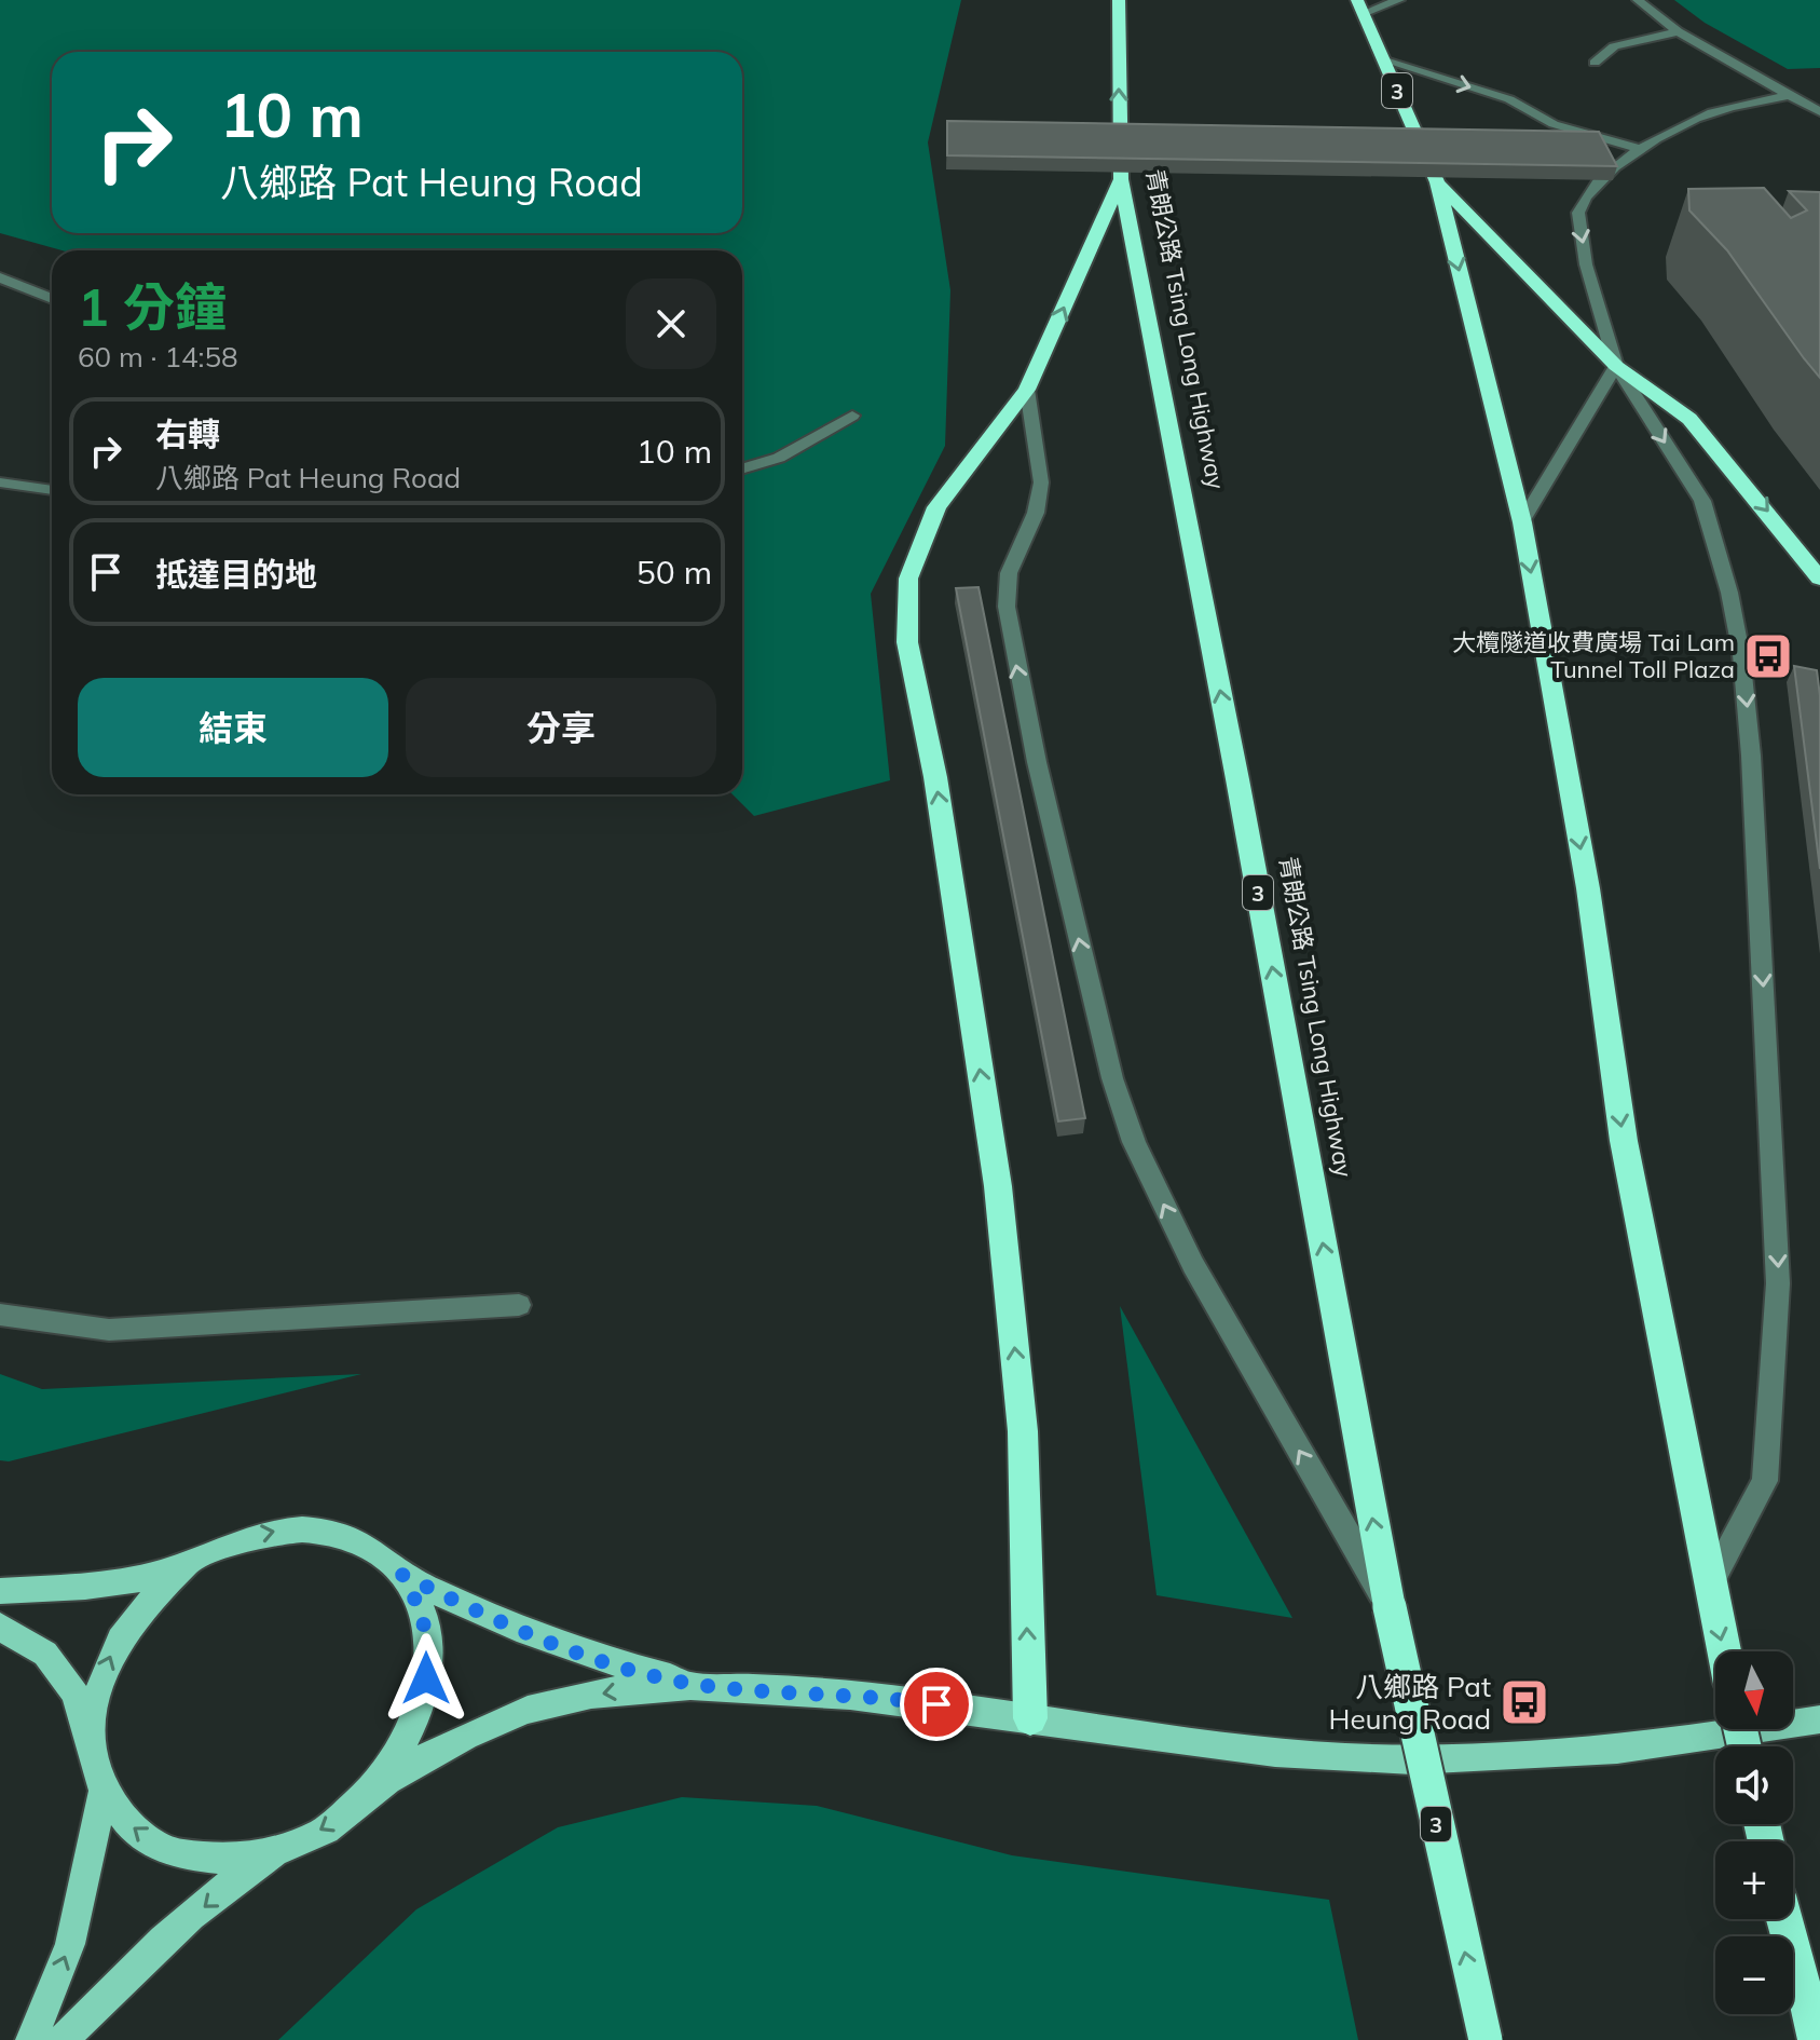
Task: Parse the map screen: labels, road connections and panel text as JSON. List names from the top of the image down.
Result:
{
  "streets": {
    "highway": ["3", "青朗公路 Tsing Long Highway"]
  },
  "one_way": ["青朗公路 Tsing Long Highway"],
  "places": {
    "bus stop": ["大欖隧道收費廣場 Tai Lam Tunnel Toll Plaza", "八鄉路 Pat Heung Road"]
  },
  "north": "bottom",
  "page": {
    "turn": ["10 m", "八鄉路 Pat Heung Road"],
    "heading": ["1 分鐘", "60 m · 14:58"],
    "list": [
      {
        "name": "右轉",
        "note": "八鄉路 Pat Heung Road",
        "value": "10 m"
      },
      {
        "name": "抵達目的地",
        "value": "50 m"
      }
    ],
    "buttons": ["結束", "分享"],
    "map_buttons": ["+", "−"]
  }
}
